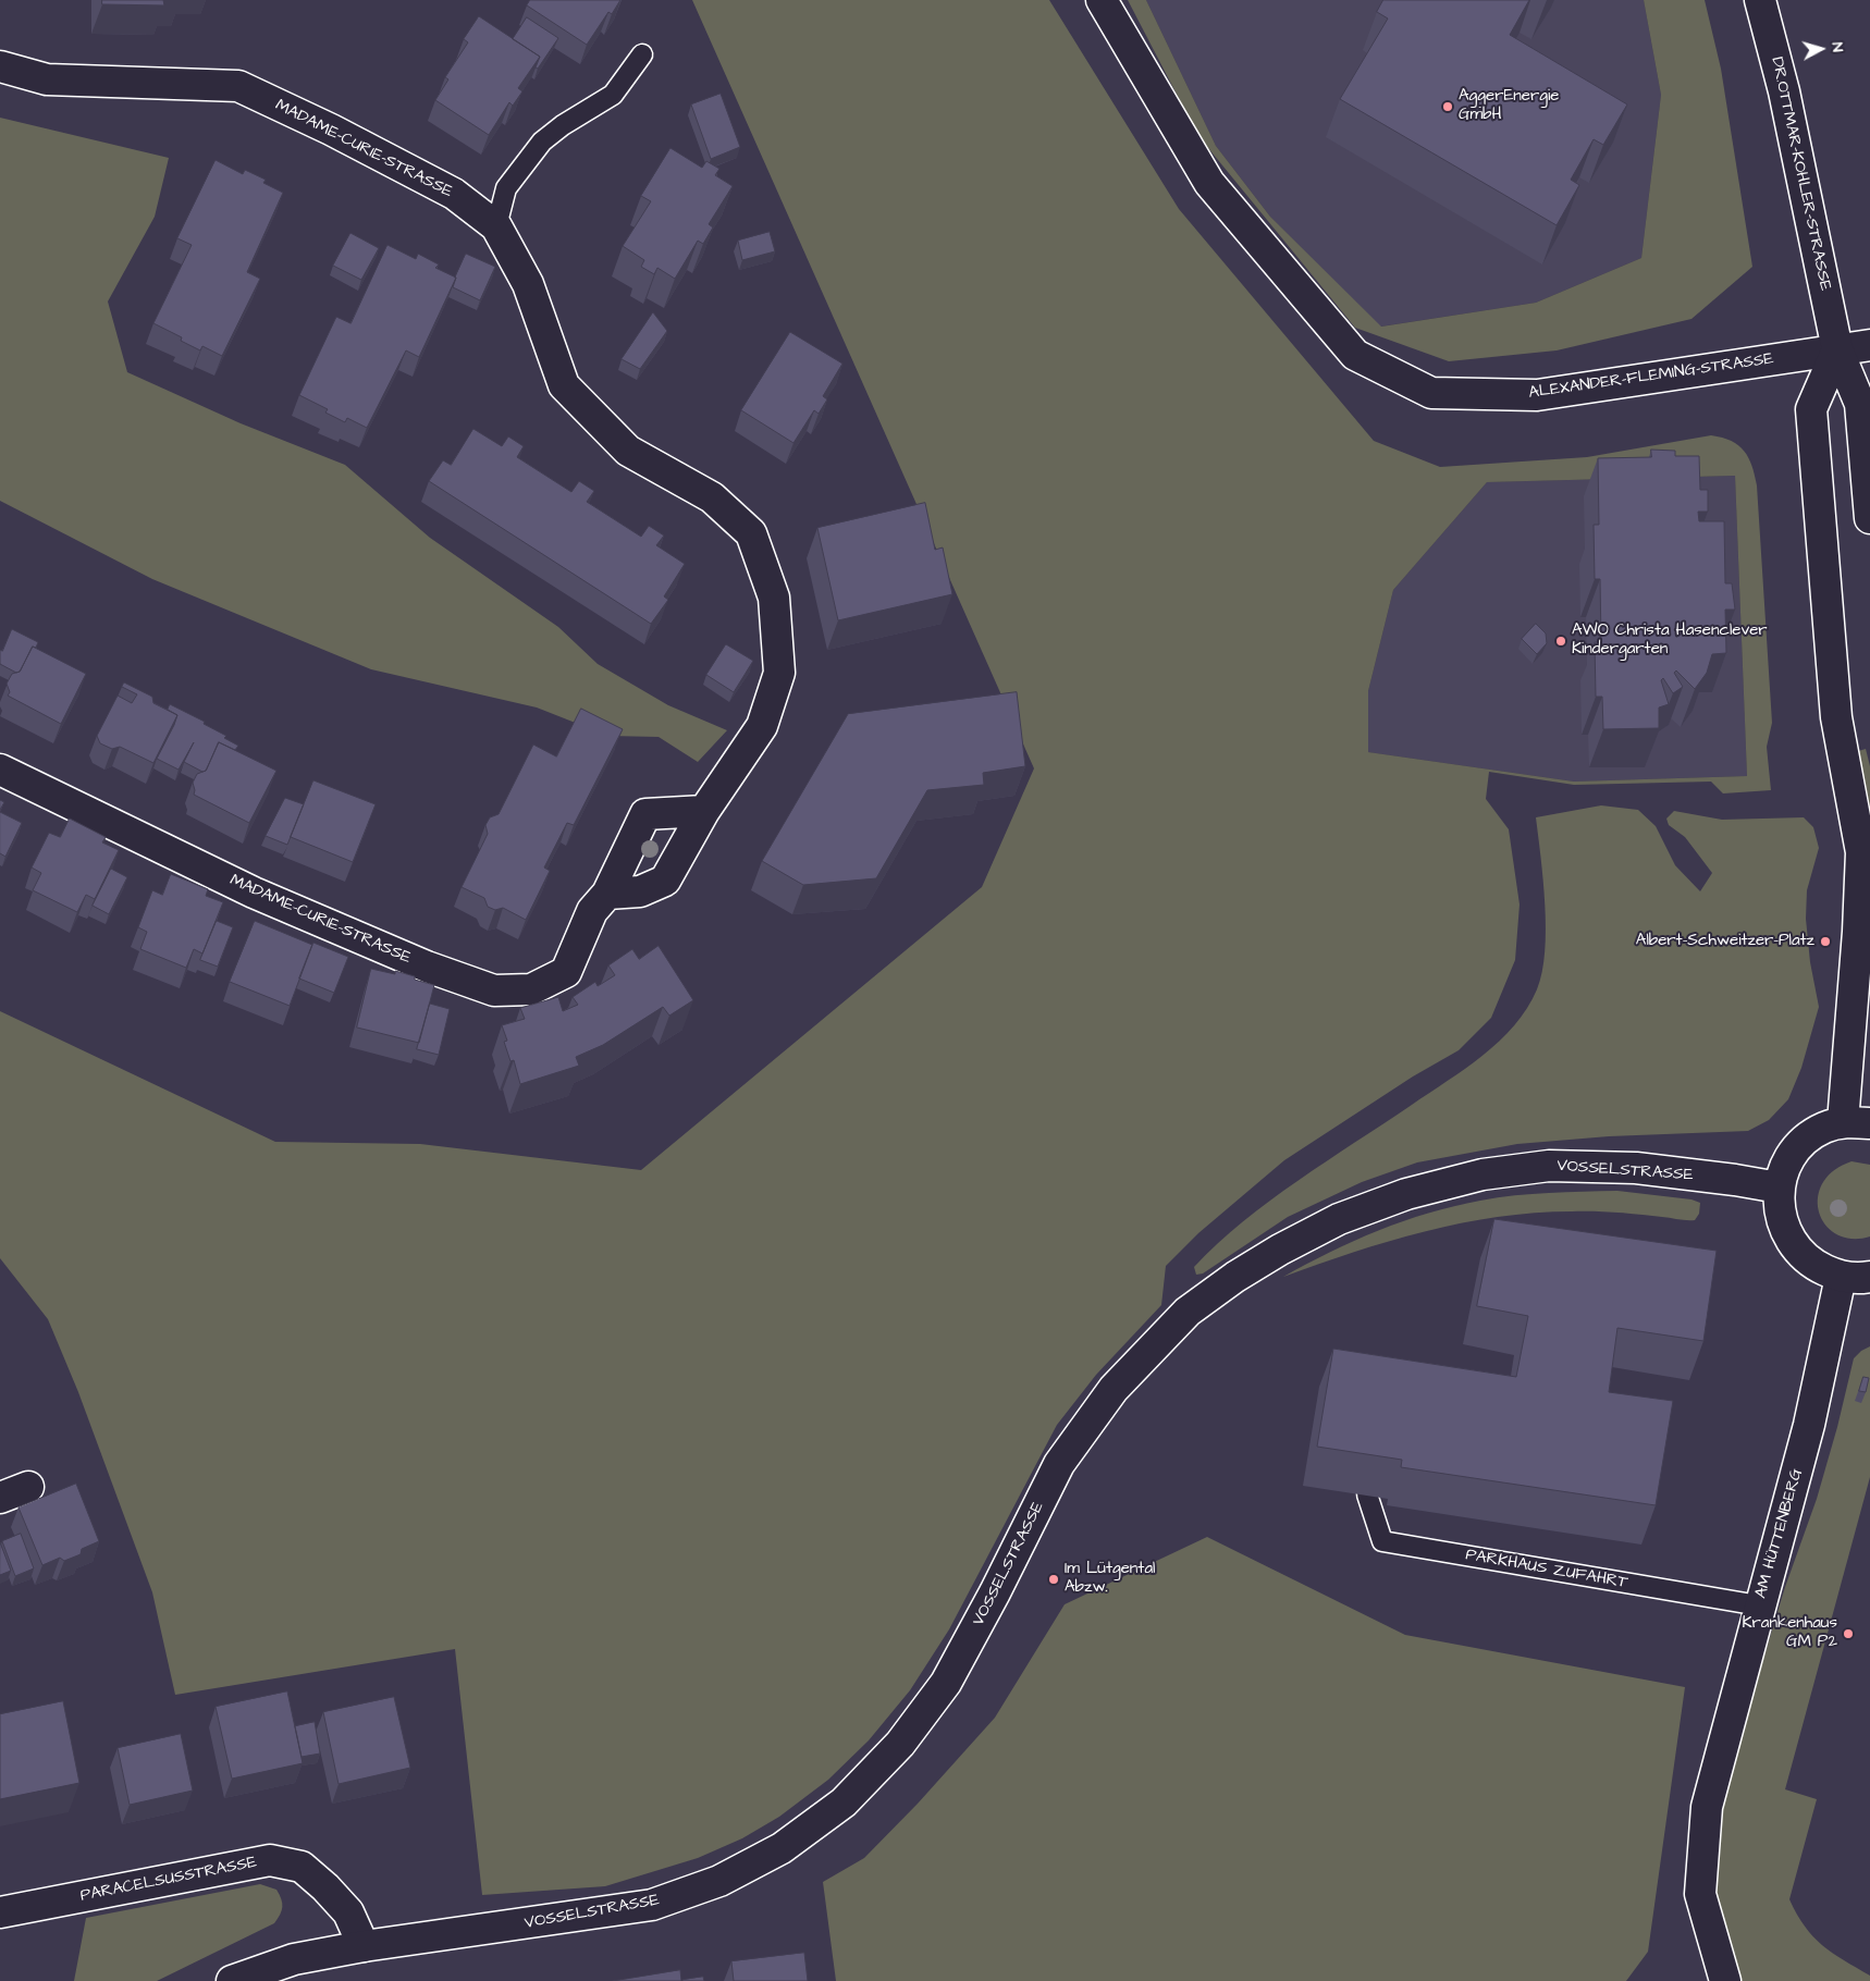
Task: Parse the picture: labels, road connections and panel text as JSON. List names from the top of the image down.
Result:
{
  "streets": {
    "street": [
      "MADAME-CURIE-STRASSE",
      "DR.OTTMAR-KOHLER-STRASSE",
      "ALEXANDER-FLEMING-STRASSE",
      "VOSSELSTRASSE",
      "AM HÜTTENBERG",
      "PARACELSUSSTRASSE"
    ],
    "lane": ["PARKHAUS ZUFAHRT"]
  },
  "crossings": [
    ["DR.OTTMAR-KOHLER-STRASSE", "ALEXANDER-FLEMING-STRASSE"],
    ["VOSSELSTRASSE", "PARACELSUSSTRASSE"],
    ["AM HÜTTENBERG", "PARKHAUS ZUFAHRT"]
  ],
  "places": [
    "AggerEnergie GmbH",
    "AWO Christa Hasenclever Kindergarten",
    "Albert-Schweitzer-Platz",
    "Im Lütgental Abzw.",
    "Krankenhaus GM P2"
  ],
  "north": "right"
}
